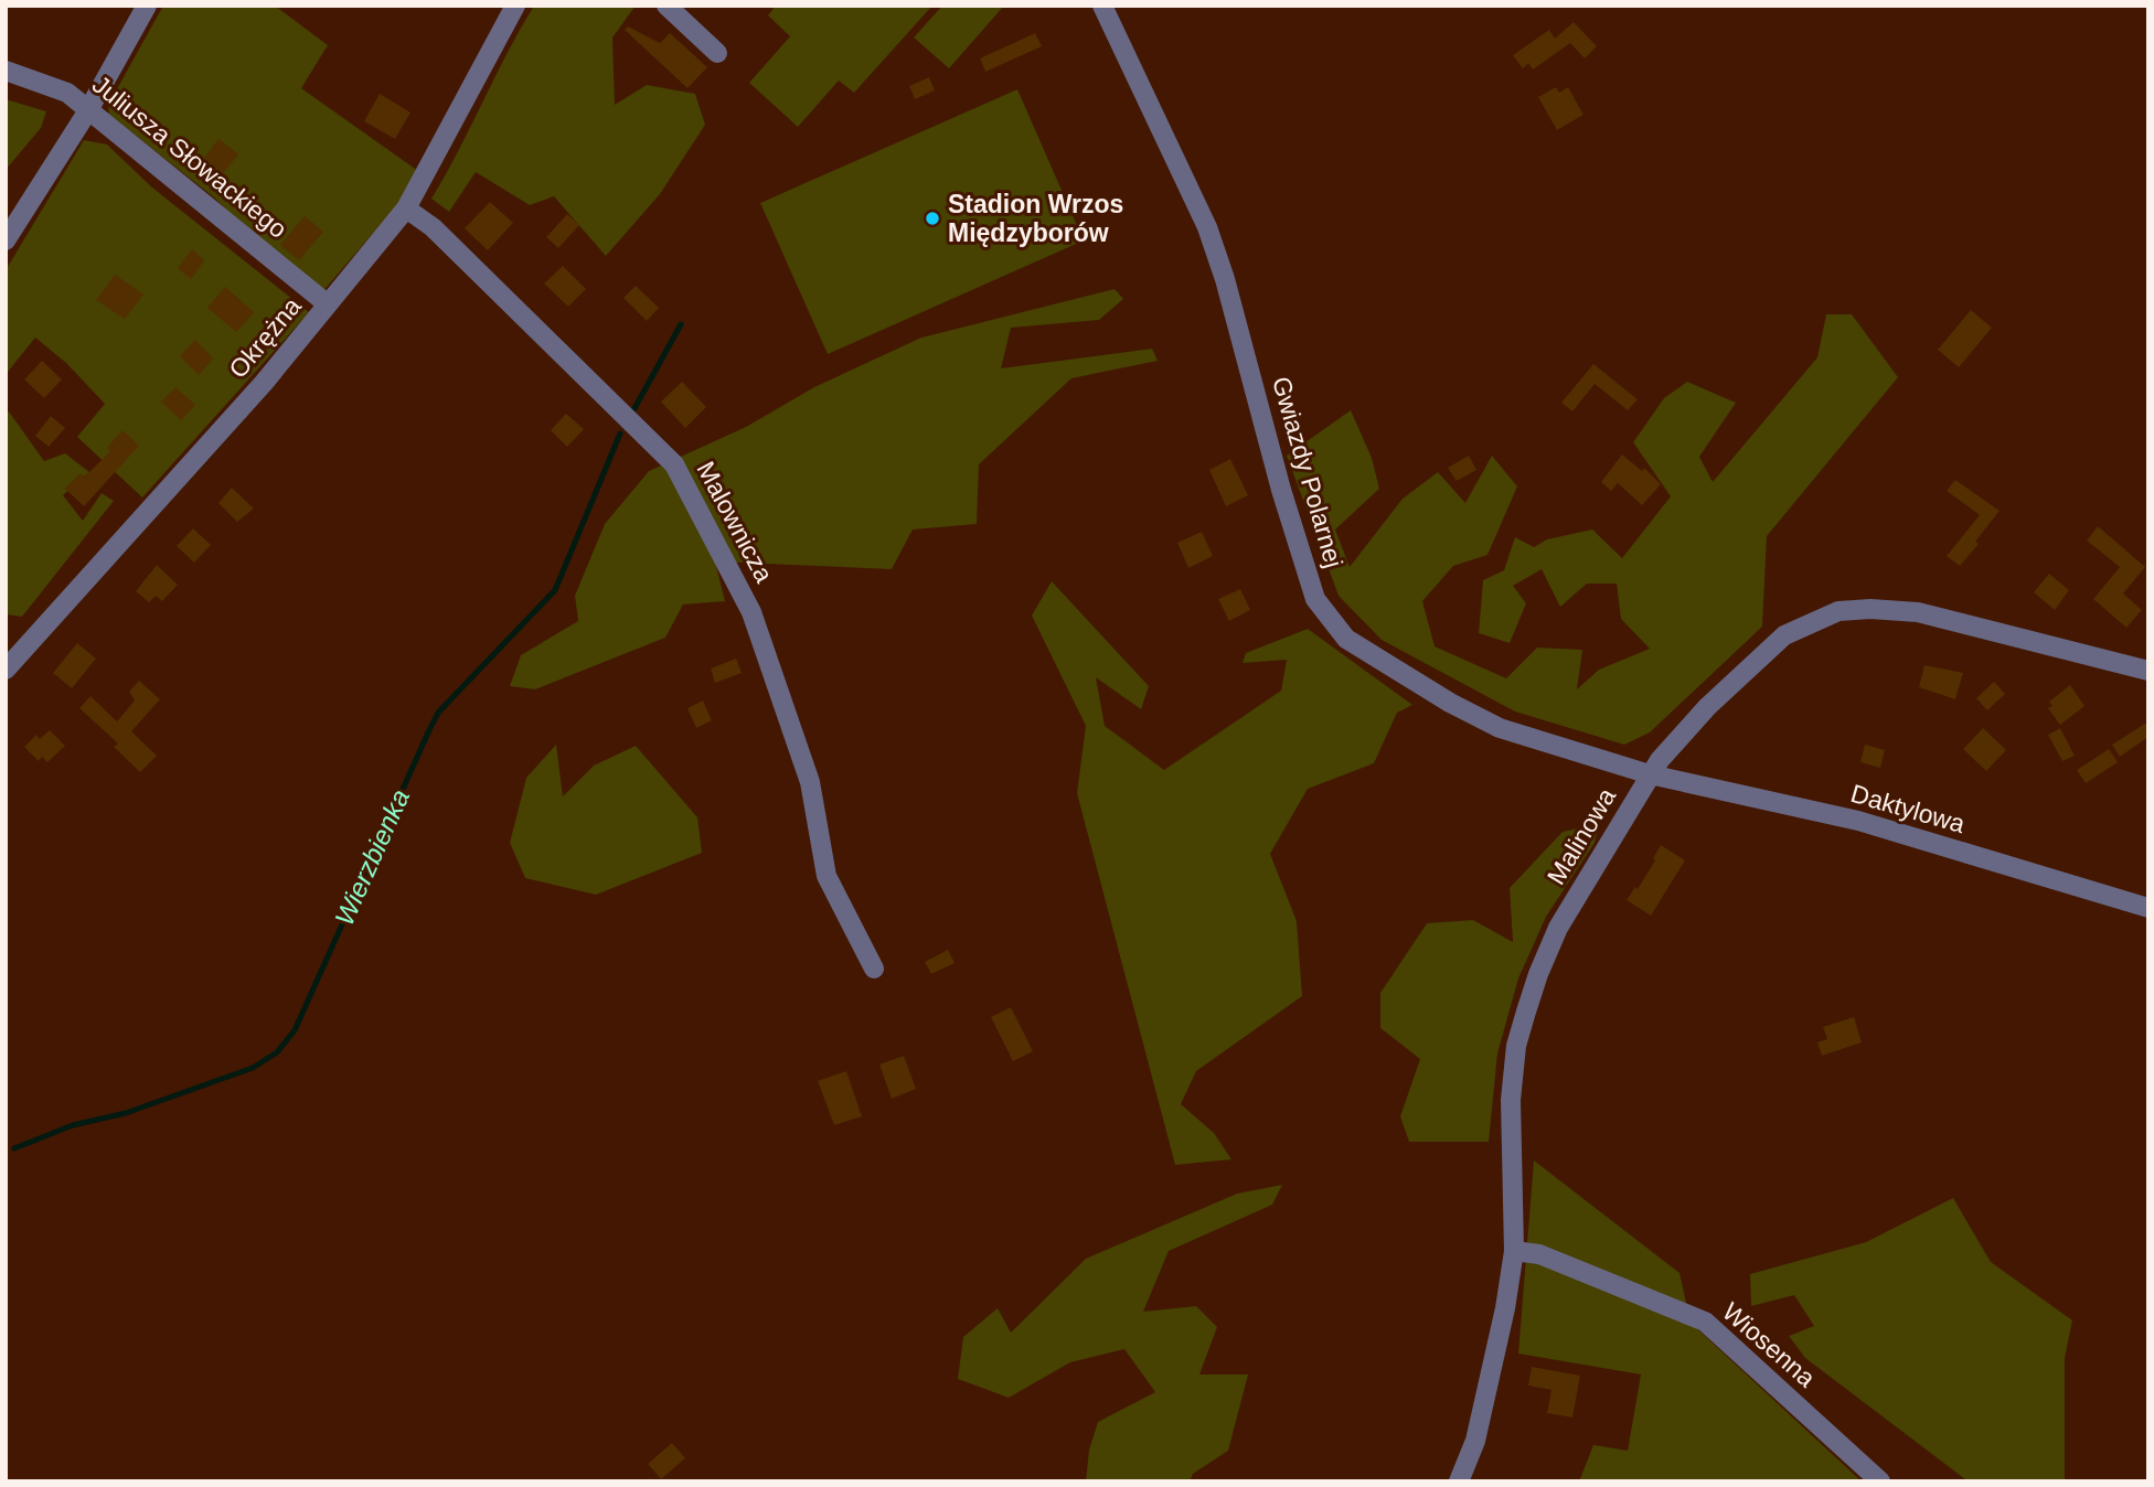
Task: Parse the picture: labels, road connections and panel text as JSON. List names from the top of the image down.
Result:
{
  "streets": {
    "street": [
      "Juliusza Słowackiego",
      "Okrężna",
      "Gwiazdy Polarnej",
      "Malownicza",
      "Daktylowa",
      "Malinowa",
      "Wiosenna"
    ]
  },
  "crossings": [
    ["Juliusza Słowackiego", "Okrężna"],
    ["Okrężna", "Malownicza"],
    ["Gwiazdy Polarnej", "Daktylowa"],
    ["Gwiazdy Polarnej", "Malinowa"],
    ["Daktylowa", "Malinowa"],
    ["Malinowa", "Wiosenna"]
  ],
  "water": ["Wierzbienka"],
  "places": ["Stadion Wrzos Międzyborów"]
}
